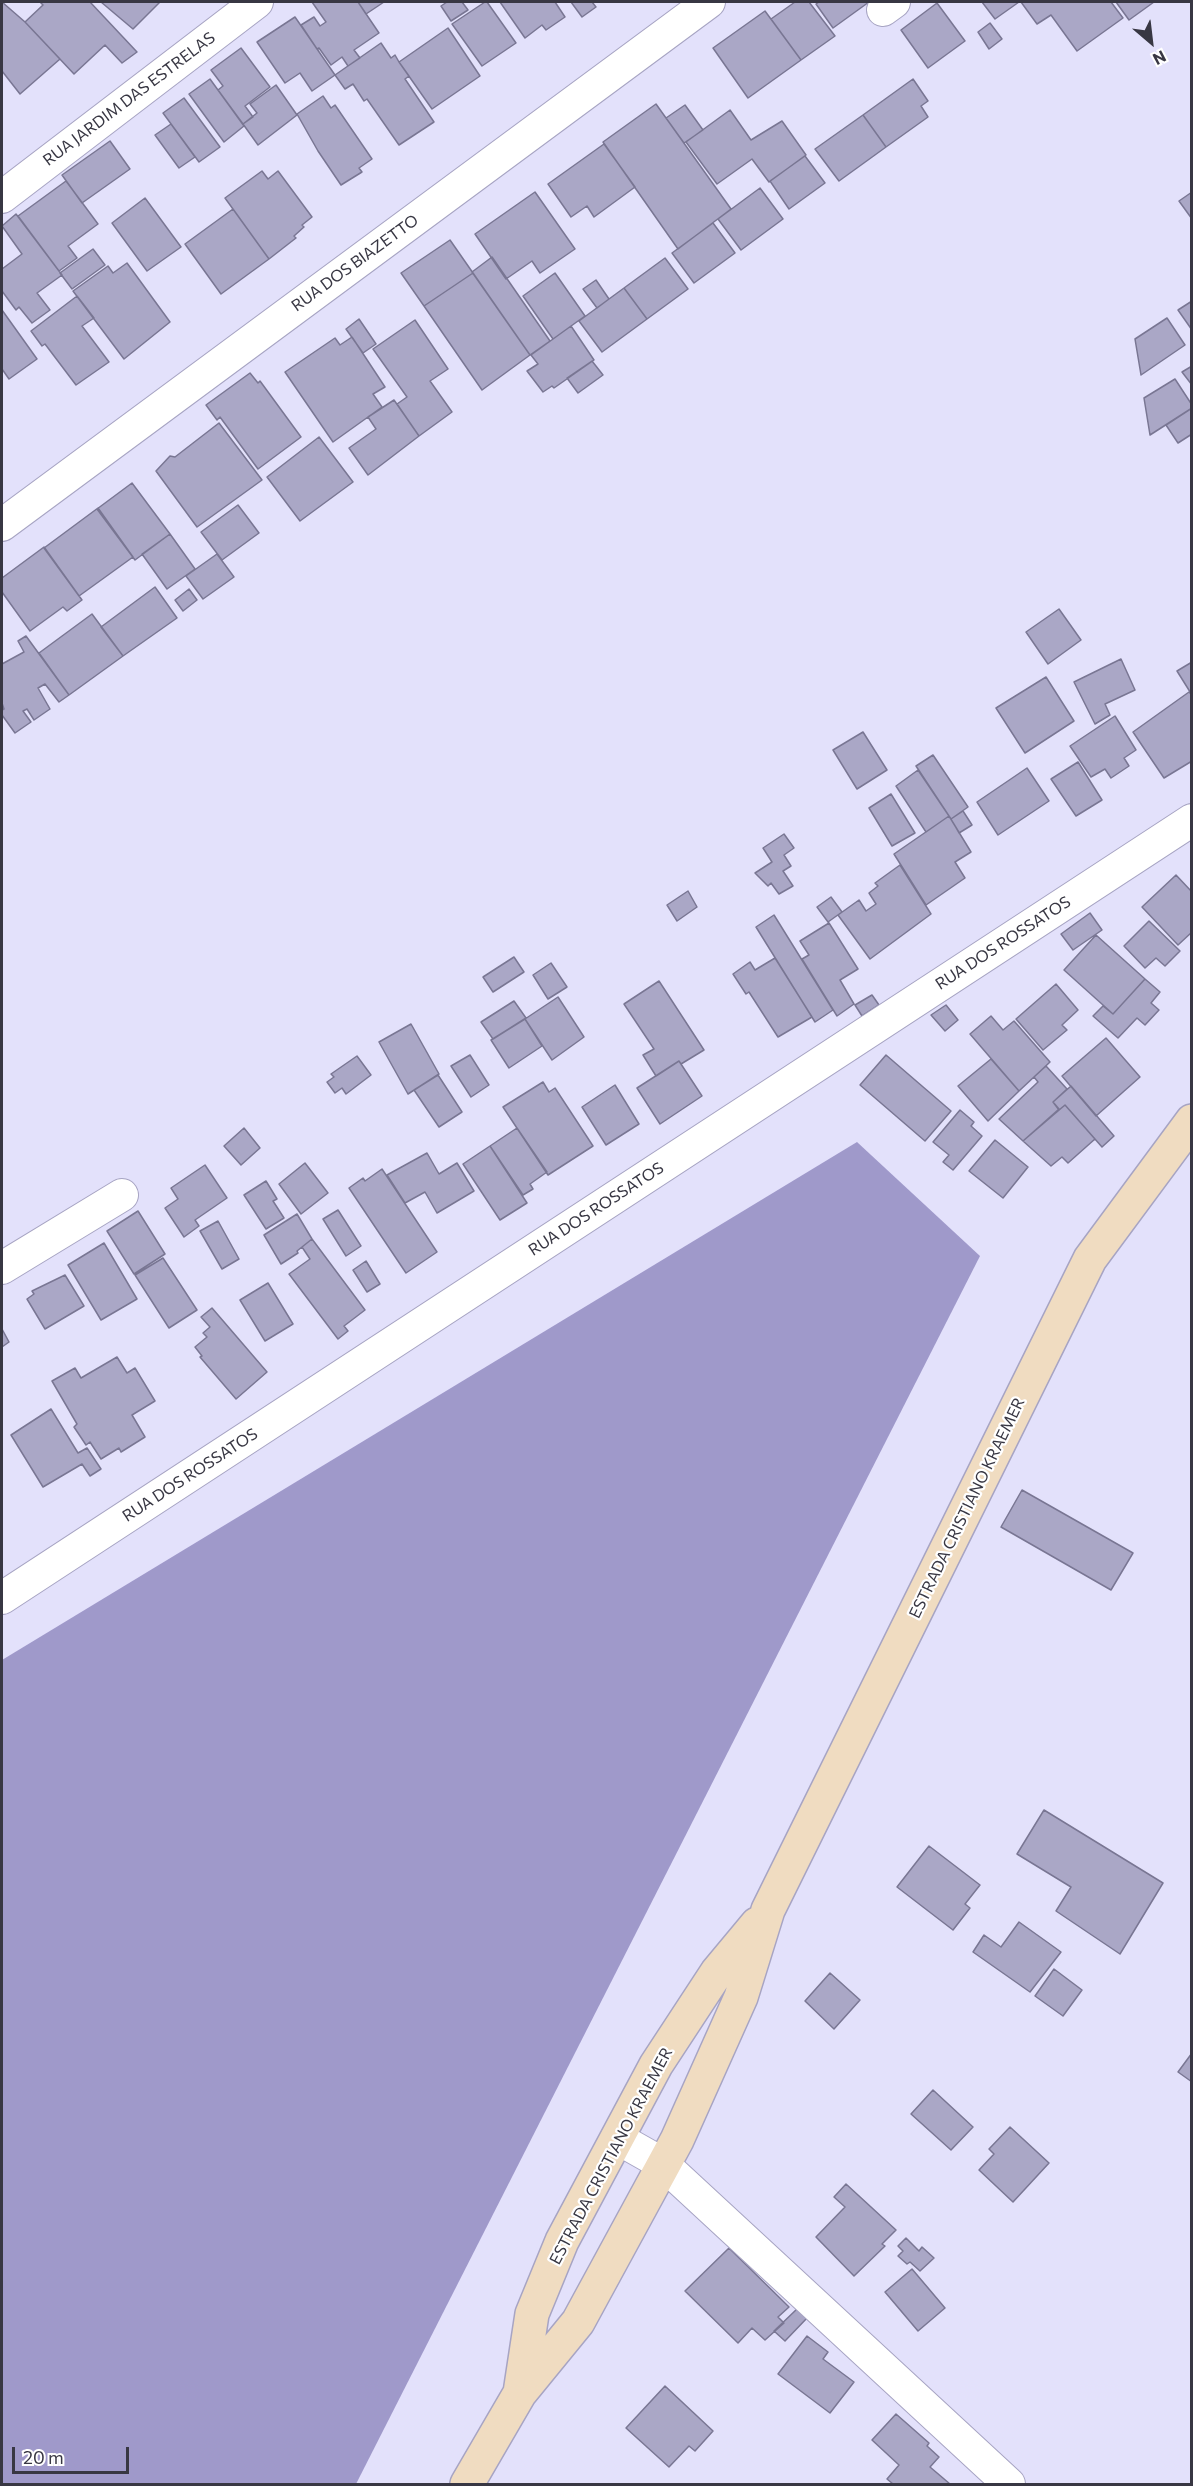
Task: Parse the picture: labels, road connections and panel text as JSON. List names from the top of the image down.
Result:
{
  "streets": {
    "main road": ["ESTRADA CRISTIANO KRAEMER"],
    "street": ["RUA JARDIM DAS ESTRELAS", "RUA DOS BIAZETTO", "RUA DOS ROSSATOS"]
  },
  "scale_bar": "20 m",
  "north": "bottom right"
}
